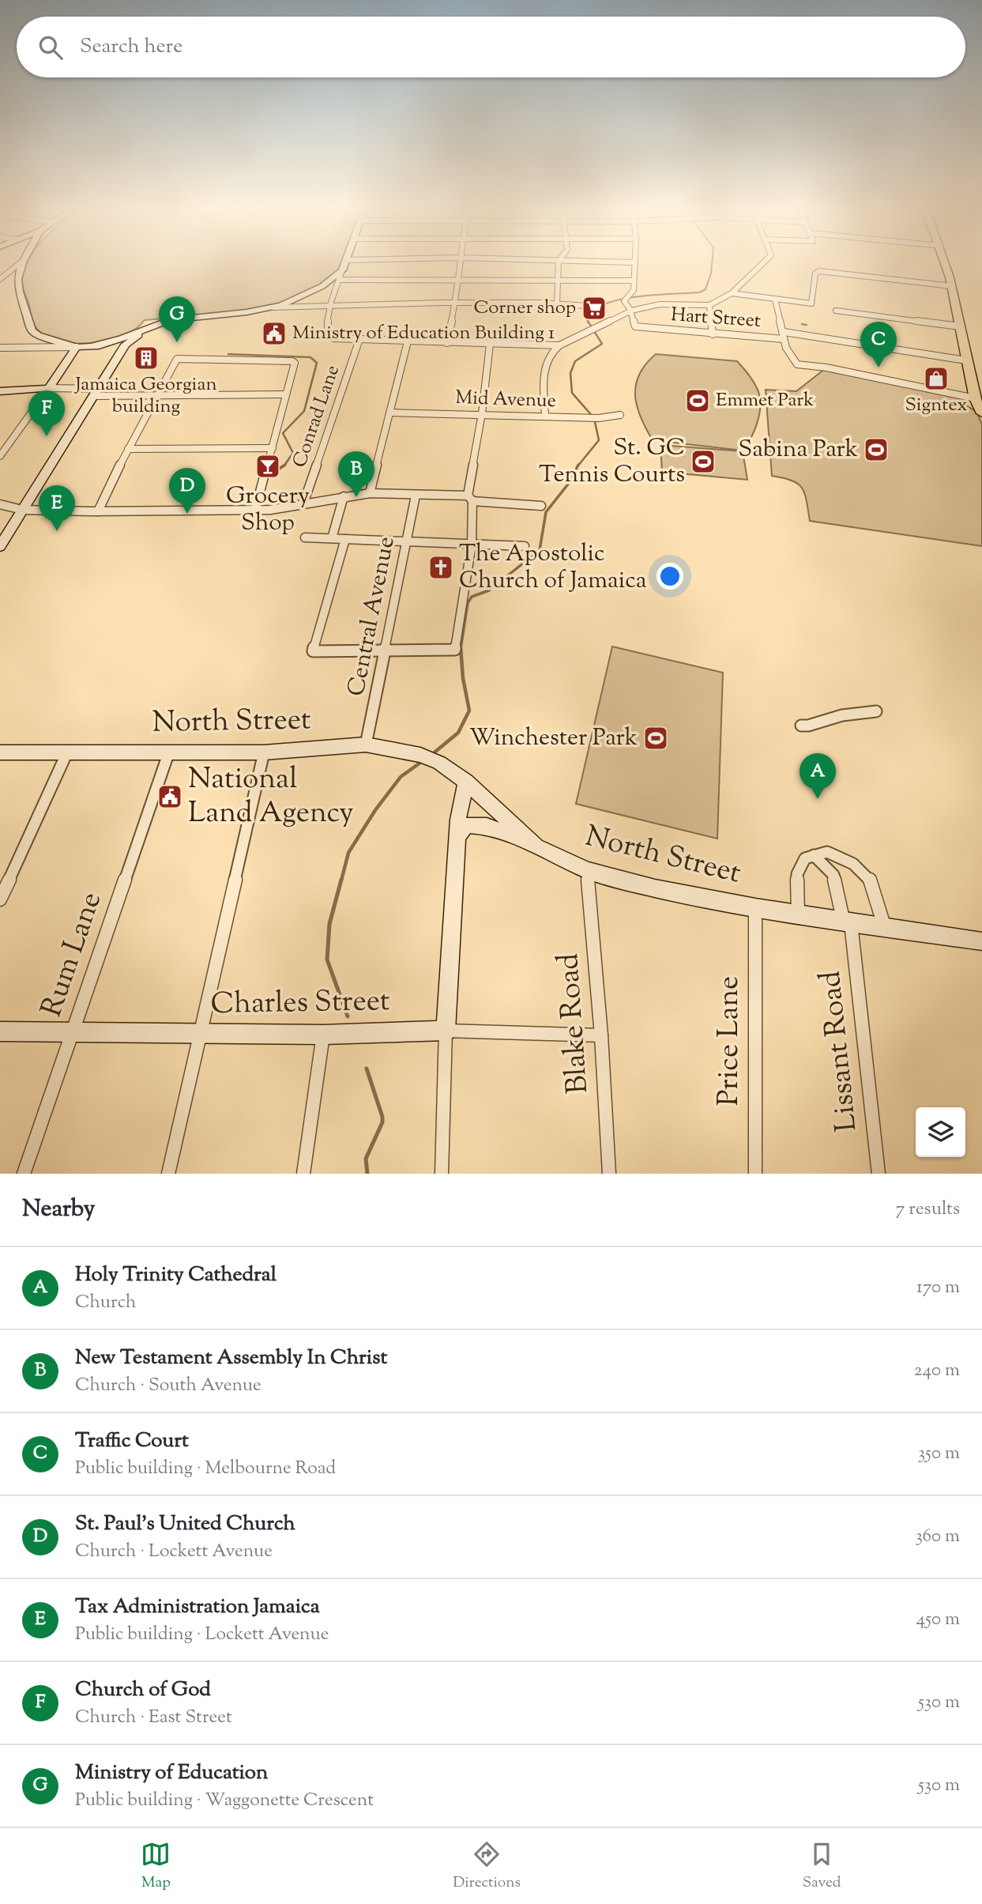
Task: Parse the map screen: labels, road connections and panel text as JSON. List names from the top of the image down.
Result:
{
  "streets": {
    "main road": ["North Street", "Charles Street"],
    "street": [
      "Hart Street",
      "Mid Avenue",
      "Conrad Lane",
      "Central Avenue",
      "Rum Lane",
      "Blake Road",
      "Price Lane",
      "Lissant Road"
    ]
  },
  "crossings": [
    ["Central Avenue", "North Street"],
    ["North Street", "Rum Lane"],
    ["North Street", "Blake Road"],
    ["North Street", "Price Lane"],
    ["North Street", "Lissant Road"],
    ["Rum Lane", "Charles Street"],
    ["Charles Street", "Blake Road"]
  ],
  "places": {
    "supermarket": ["Corner shop"],
    "public building": ["Ministry of Education Building 1", "National Land Agency"],
    "building": ["Jamaica Georgian building"],
    "shop": ["Signtex"],
    "sports": [
      "Emmet Park",
      "Sabina Park",
      "St. GC Tennis Courts",
      "Winchester Park"
    ],
    "bar": ["Grocery Shop"],
    "church": ["The Apostolic Church of Jamaica"]
  },
  "page": {
    "search": "Search here",
    "pins": [
      "G",
      "C",
      "F",
      "B",
      "D",
      "E",
      "A"
    ],
    "heading": ["Nearby", "7 results"],
    "list": [
      {
        "mark": "A",
        "name": "Holy Trinity Cathedral",
        "note": "Church",
        "value": "170 m"
      },
      {
        "mark": "B",
        "name": "New Testament Assembly In Christ",
        "note": "Church · South Avenue",
        "value": "240 m"
      },
      {
        "mark": "C",
        "name": "Traffic Court",
        "note": "Public building · Melbourne Road",
        "value": "350 m"
      },
      {
        "mark": "D",
        "name": "St. Paul's United Church",
        "note": "Church · Lockett Avenue",
        "value": "360 m"
      },
      {
        "mark": "E",
        "name": "Tax Administration Jamaica",
        "note": "Public building · Lockett Avenue",
        "value": "450 m"
      },
      {
        "mark": "F",
        "name": "Church of God",
        "note": "Church · East Street",
        "value": "530 m"
      },
      {
        "mark": "G",
        "name": "Ministry of Education",
        "note": "Public building · Waggonette Crescent",
        "value": "530 m"
      }
    ],
    "nav": ["Map", "Directions", "Saved"]
  }
}
